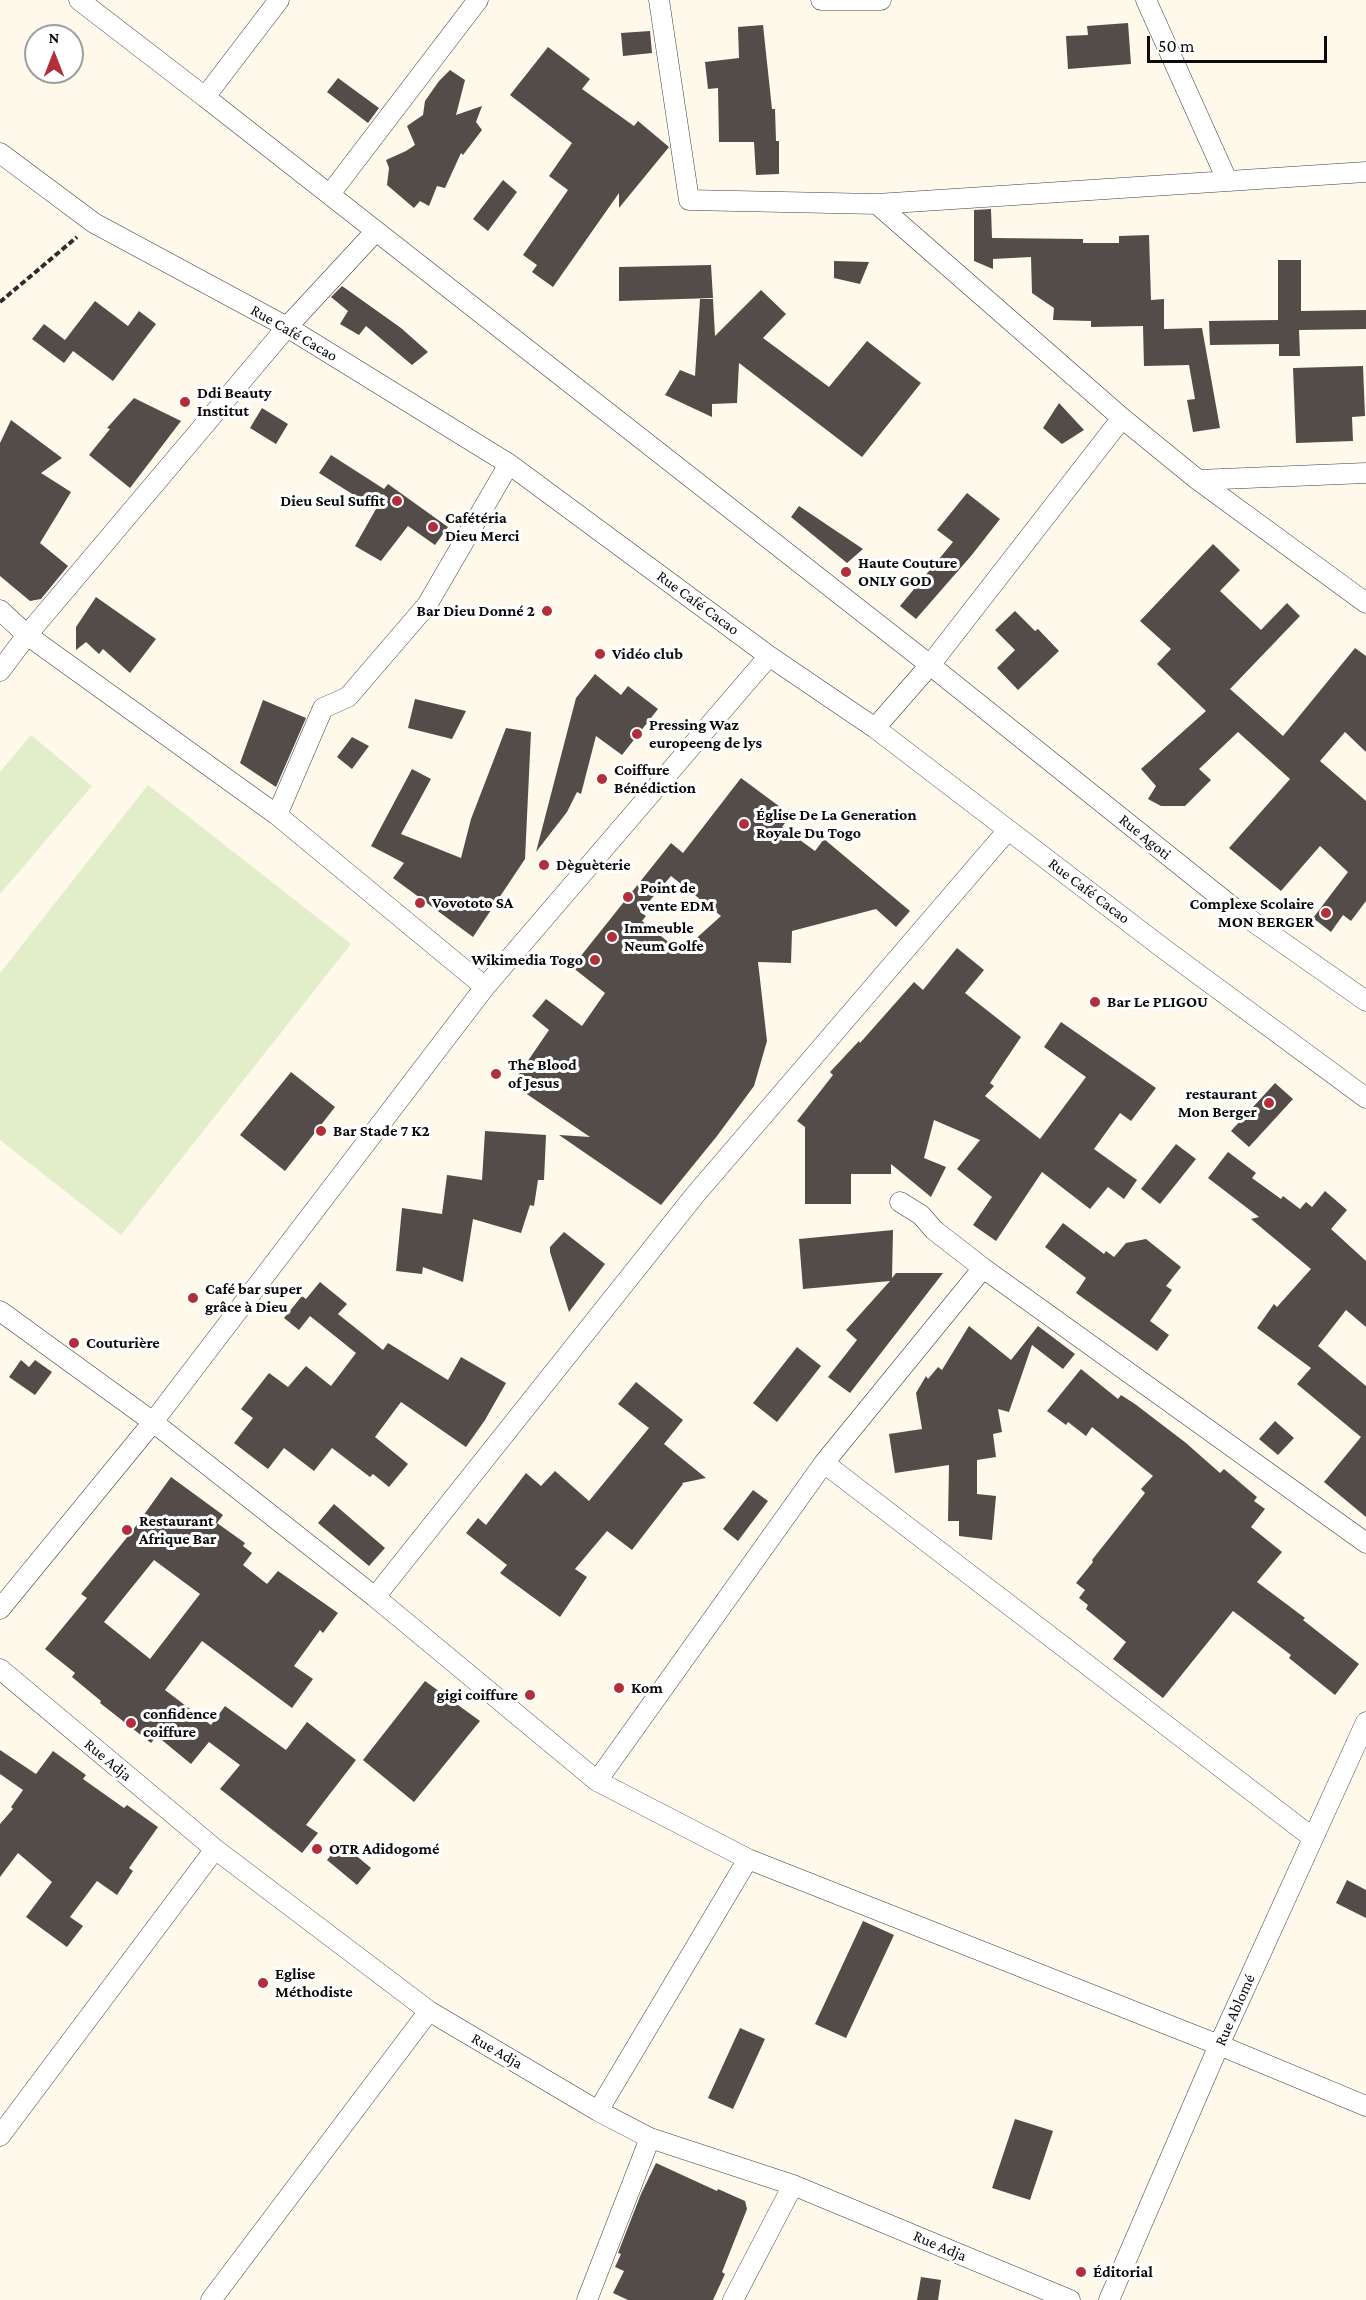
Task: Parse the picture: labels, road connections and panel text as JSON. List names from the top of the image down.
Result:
{
  "streets": {
    "street": [
      "Rue Café Cacao",
      "Rue Agoti",
      "Rue Adja",
      "Rue Ablomé"
    ]
  },
  "places": [
    "Ddi Beauty Institut",
    "Dieu Seul Suffit",
    "Cafétéria Dieu Merci",
    "Haute Couture ONLY GOD",
    "Bar Dieu Donné 2",
    "Vidéo club",
    "Pressing Waz europeeng de lys",
    "Coiffure Bénédiction",
    "Église De La Generation Royale Du Togo",
    "Dèguèterie",
    "Point de vente EDM",
    "Vovototo SA",
    "Complexe Scolaire MON BERGER",
    "Immeuble Neum Golfe",
    "Wikimedia Togo",
    "Bar Le PLIGOU",
    "The Blood of Jesus",
    "restaurant Mon Berger",
    "Bar Stade 7 K2",
    "Café bar super grâce à Dieu",
    "Couturière",
    "Restaurant Afrique Bar",
    "Kom",
    "gigi coiffure",
    "confidence coiffure",
    "OTR Adidogomé",
    "Eglise Méthodiste",
    "Éditorial"
  ],
  "scale_bar": "50 m",
  "north": "top"
}
